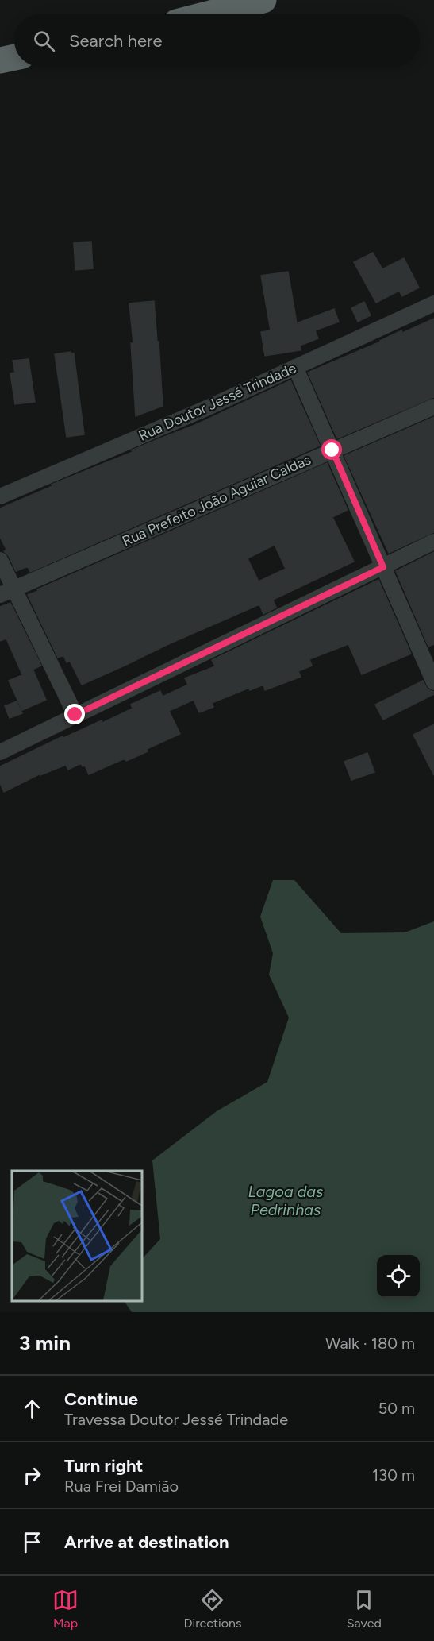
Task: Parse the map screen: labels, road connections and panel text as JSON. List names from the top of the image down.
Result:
{
  "streets": {
    "street": ["Rua Doutor Jessé Trindade", "Rua Prefeito João Aguiar Caldas"]
  },
  "water": ["Lagoa das Pedrinhas"],
  "page": {
    "search": "Search here",
    "heading": ["3 min", "Walk · 180 m"],
    "list": [
      ["Continue", "Travessa Doutor Jessé Trindade", "50 m"],
      ["Turn right", "Rua Frei Damião", "130 m"],
      "Arrive at destination"
    ],
    "nav": ["Map", "Directions", "Saved"]
  }
}
